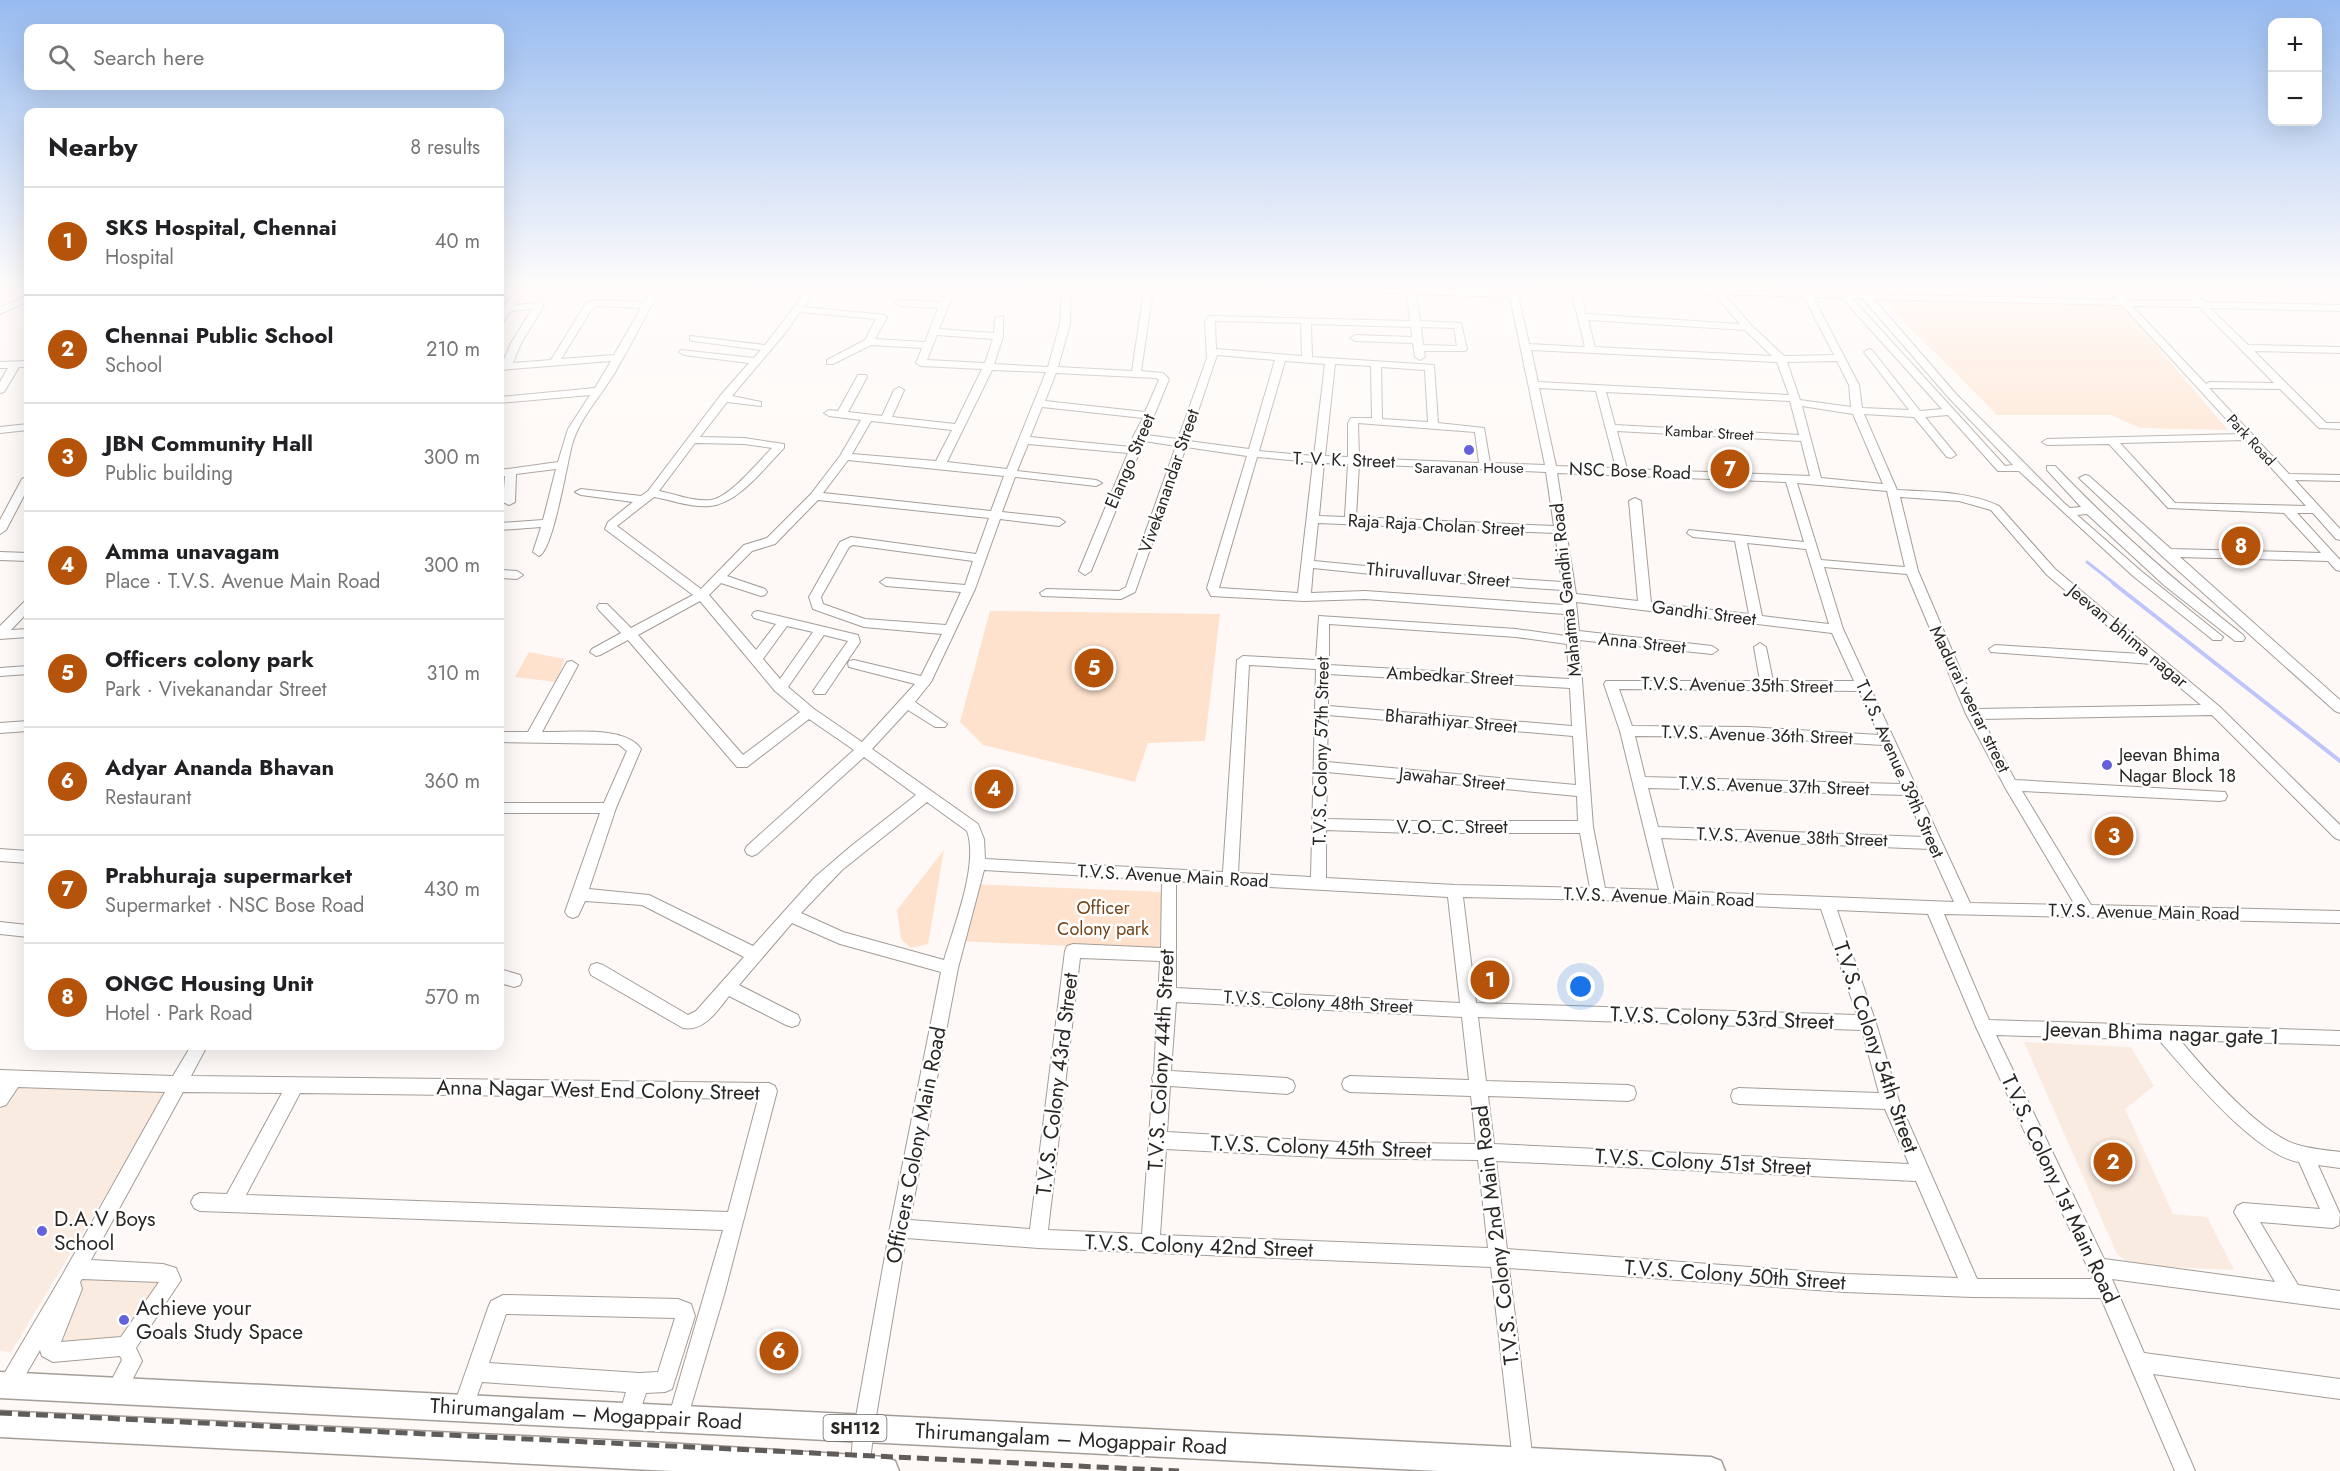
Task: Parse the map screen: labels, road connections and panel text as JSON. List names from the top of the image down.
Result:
{
  "streets": {
    "main road": ["Thirumangalam – Mogappair Road", "SH112"],
    "street": [
      "Kambar Street",
      "Park Road",
      "T. V. K. Street",
      "Elango Street",
      "NSC Bose Road",
      "Vivekanandar Street",
      "Raja Raja Cholan Street",
      "Thiruvalluvar Street",
      "Mahatma Gandhi Road",
      "Gandhi Street",
      "Jeevan bhima nagar",
      "Anna Street",
      "Ambedkar Street",
      "T.V.S. Avenue 35th Street",
      "Madurai veerar street",
      "Bharathiyar Street",
      "T.V.S. Avenue 36th Street",
      "T.V.S. Colony 57th Street",
      "T.V.S. Avenue 39th Street",
      "Jawahar Street",
      "T.V.S. Avenue 37th Street",
      "V. O. C. Street",
      "T.V.S. Avenue 38th Street",
      "T.V.S. Avenue Main Road",
      "T.V.S. Colony 48th Street",
      "T.V.S. Colony 53rd Street",
      "Jeevan Bhima nagar gate 1",
      "T.V.S. Colony 54th Street",
      "T.V.S. Colony 44th Street",
      "T.V.S. Colony 43rd Street",
      "Anna Nagar West End Colony Street",
      "Officers Colony Main Road",
      "T.V.S. Colony 45th Street",
      "T.V.S. Colony 51st Street",
      "T.V.S. Colony 1st Main Road",
      "T.V.S. Colony 2nd Main Road",
      "T.V.S. Colony 42nd Street",
      "T.V.S. Colony 50th Street"
    ]
  },
  "crossings": [
    ["T. V. K. Street", "Elango Street"],
    ["T. V. K. Street", "NSC Bose Road"],
    ["T. V. K. Street", "Vivekanandar Street"],
    ["T. V. K. Street", "Mahatma Gandhi Road"],
    ["NSC Bose Road", "Mahatma Gandhi Road"],
    ["NSC Bose Road", "Jeevan bhima nagar"],
    ["NSC Bose Road", "T.V.S. Avenue 39th Street"],
    ["Raja Raja Cholan Street", "Mahatma Gandhi Road"],
    ["Thiruvalluvar Street", "Mahatma Gandhi Road"],
    ["Thiruvalluvar Street", "Gandhi Street"],
    ["Mahatma Gandhi Road", "Gandhi Street"],
    ["Mahatma Gandhi Road", "Anna Street"],
    ["Mahatma Gandhi Road", "Ambedkar Street"],
    ["Mahatma Gandhi Road", "Bharathiyar Street"],
    ["Mahatma Gandhi Road", "Jawahar Street"],
    ["Mahatma Gandhi Road", "V. O. C. Street"],
    ["Mahatma Gandhi Road", "T.V.S. Avenue Main Road"],
    ["Gandhi Street", "T.V.S. Avenue 39th Street"],
    ["Jeevan bhima nagar", "Madurai veerar street"],
    ["Jeevan bhima nagar", "T.V.S. Avenue 39th Street"],
    ["Anna Street", "T.V.S. Colony 57th Street"],
    ["Ambedkar Street", "T.V.S. Colony 57th Street"],
    ["Ambedkar Street", "T.V.S. Avenue Main Road"],
    ["T.V.S. Avenue 35th Street", "T.V.S. Avenue 36th Street"],
    ["T.V.S. Avenue 35th Street", "T.V.S. Avenue 39th Street"],
    ["Madurai veerar street", "T.V.S. Avenue Main Road"],
    ["Bharathiyar Street", "T.V.S. Colony 57th Street"],
    ["T.V.S. Avenue 36th Street", "T.V.S. Avenue 39th Street"],
    ["T.V.S. Colony 57th Street", "Jawahar Street"],
    ["T.V.S. Colony 57th Street", "V. O. C. Street"],
    ["T.V.S. Colony 57th Street", "T.V.S. Avenue Main Road"],
    ["T.V.S. Avenue 39th Street", "T.V.S. Avenue 37th Street"],
    ["T.V.S. Avenue 39th Street", "T.V.S. Avenue 38th Street"],
    ["T.V.S. Avenue 39th Street", "T.V.S. Avenue Main Road"],
    ["T.V.S. Avenue Main Road", "T.V.S. Colony 54th Street"],
    ["T.V.S. Avenue Main Road", "T.V.S. Colony 44th Street"],
    ["T.V.S. Avenue Main Road", "Officers Colony Main Road"],
    ["T.V.S. Avenue Main Road", "T.V.S. Colony 1st Main Road"],
    ["T.V.S. Avenue Main Road", "T.V.S. Colony 2nd Main Road"],
    ["T.V.S. Colony 48th Street", "T.V.S. Colony 53rd Street"],
    ["T.V.S. Colony 48th Street", "T.V.S. Colony 44th Street"],
    ["T.V.S. Colony 48th Street", "T.V.S. Colony 2nd Main Road"],
    ["T.V.S. Colony 53rd Street", "T.V.S. Colony 54th Street"],
    ["T.V.S. Colony 53rd Street", "T.V.S. Colony 2nd Main Road"],
    ["Jeevan Bhima nagar gate 1", "T.V.S. Colony 1st Main Road"],
    ["T.V.S. Colony 54th Street", "T.V.S. Colony 51st Street"],
    ["T.V.S. Colony 54th Street", "T.V.S. Colony 50th Street"],
    ["T.V.S. Colony 44th Street", "T.V.S. Colony 43rd Street"],
    ["T.V.S. Colony 44th Street", "T.V.S. Colony 45th Street"],
    ["T.V.S. Colony 44th Street", "T.V.S. Colony 42nd Street"],
    ["T.V.S. Colony 43rd Street", "T.V.S. Colony 42nd Street"],
    ["Anna Nagar West End Colony Street", "Thirumangalam – Mogappair Road"],
    ["Officers Colony Main Road", "T.V.S. Colony 42nd Street"],
    ["Officers Colony Main Road", "Thirumangalam – Mogappair Road"],
    ["T.V.S. Colony 45th Street", "T.V.S. Colony 51st Street"],
    ["T.V.S. Colony 45th Street", "T.V.S. Colony 2nd Main Road"],
    ["T.V.S. Colony 51st Street", "T.V.S. Colony 2nd Main Road"],
    ["T.V.S. Colony 1st Main Road", "T.V.S. Colony 50th Street"],
    ["T.V.S. Colony 2nd Main Road", "T.V.S. Colony 42nd Street"],
    ["T.V.S. Colony 2nd Main Road", "T.V.S. Colony 50th Street"],
    ["T.V.S. Colony 2nd Main Road", "Thirumangalam – Mogappair Road"],
    ["T.V.S. Colony 42nd Street", "T.V.S. Colony 50th Street"]
  ],
  "parks": ["Officer Colony park"],
  "places": [
    "Saravanan House",
    "Jeevan Bhima Nagar Block 18",
    "D.A.V Boys School",
    "Achieve your Goals Study Space"
  ],
  "page": {
    "map_buttons": ["+", "−"],
    "search": "Search here",
    "heading": ["Nearby", "8 results"],
    "list": [
      {
        "mark": "1",
        "name": "SKS Hospital, Chennai",
        "note": "Hospital",
        "value": "40 m"
      },
      {
        "mark": "2",
        "name": "Chennai Public School",
        "note": "School",
        "value": "210 m"
      },
      {
        "mark": "3",
        "name": "JBN Community Hall",
        "note": "Public building",
        "value": "300 m"
      },
      {
        "mark": "4",
        "name": "Amma unavagam",
        "note": "Place · T.V.S. Avenue Main Road",
        "value": "300 m"
      },
      {
        "mark": "5",
        "name": "Officers colony park",
        "note": "Park · Vivekanandar Street",
        "value": "310 m"
      },
      {
        "mark": "6",
        "name": "Adyar Ananda Bhavan",
        "note": "Restaurant",
        "value": "360 m"
      },
      {
        "mark": "7",
        "name": "Prabhuraja supermarket",
        "note": "Supermarket · NSC Bose Road",
        "value": "430 m"
      },
      {
        "mark": "8",
        "name": "ONGC Housing Unit",
        "note": "Hotel · Park Road",
        "value": "570 m"
      }
    ],
    "pins": [
      "7",
      "8",
      "5",
      "4",
      "3",
      "1",
      "2",
      "6"
    ]
  }
}
